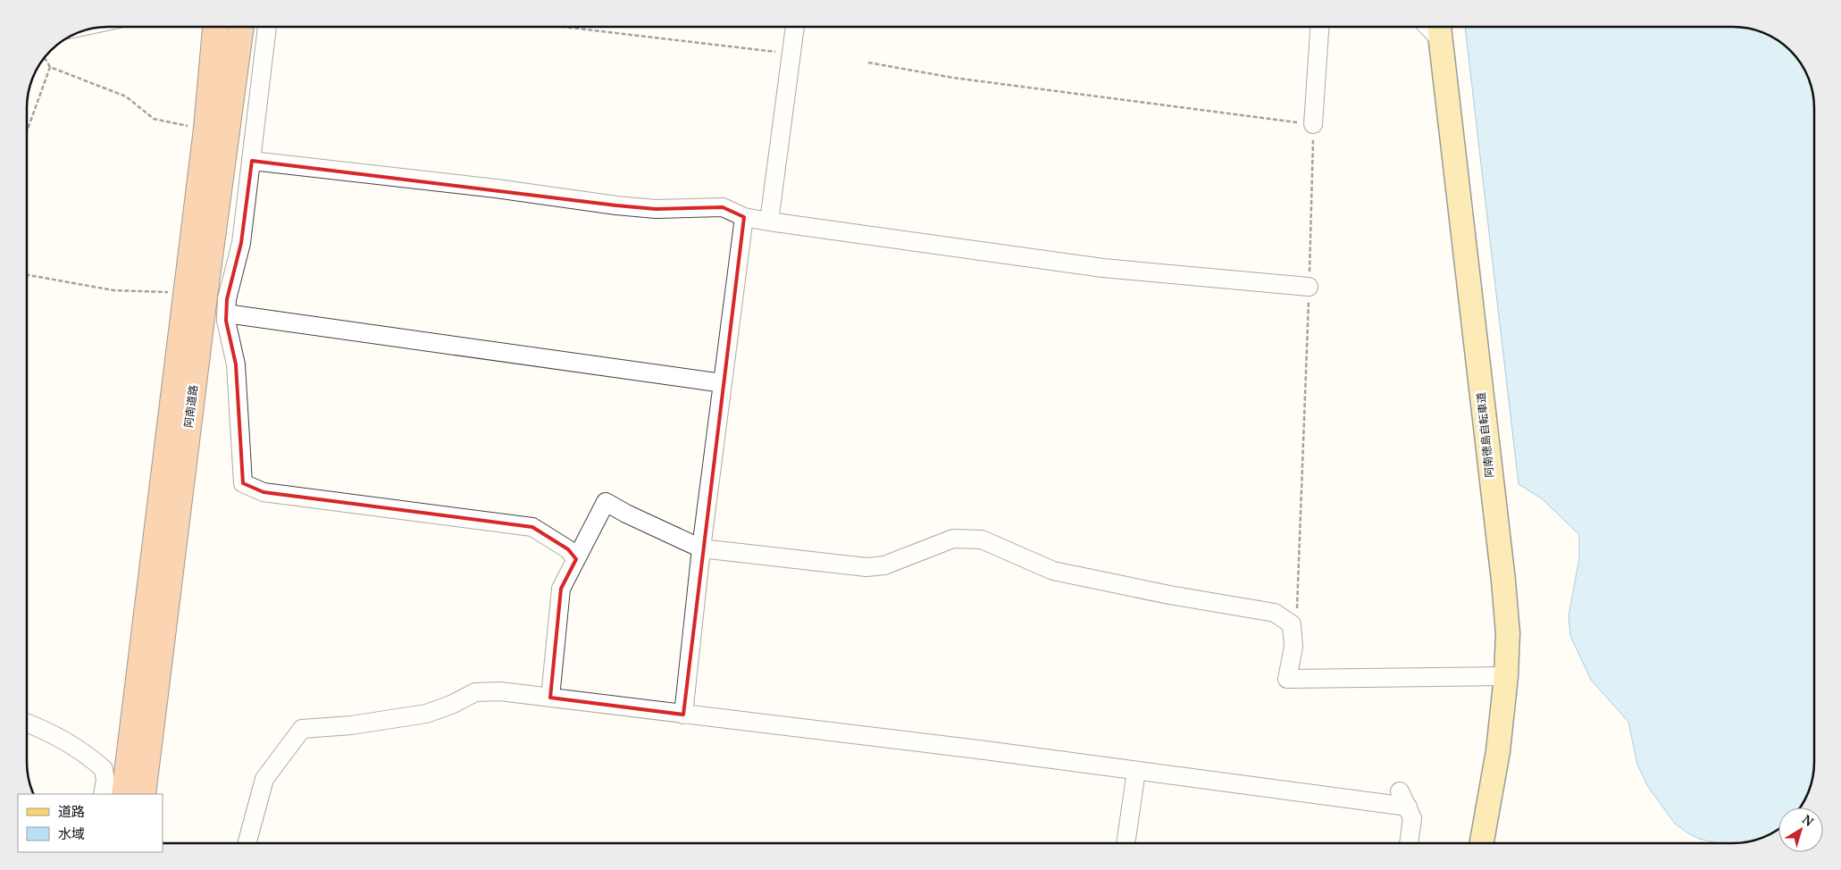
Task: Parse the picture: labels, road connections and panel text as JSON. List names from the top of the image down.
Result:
{
  "streets": {
    "highway": ["阿南道路"],
    "main road": ["阿南徳島自転車道"]
  },
  "legend": ["道路", "水域"],
  "north": "top right"
}
